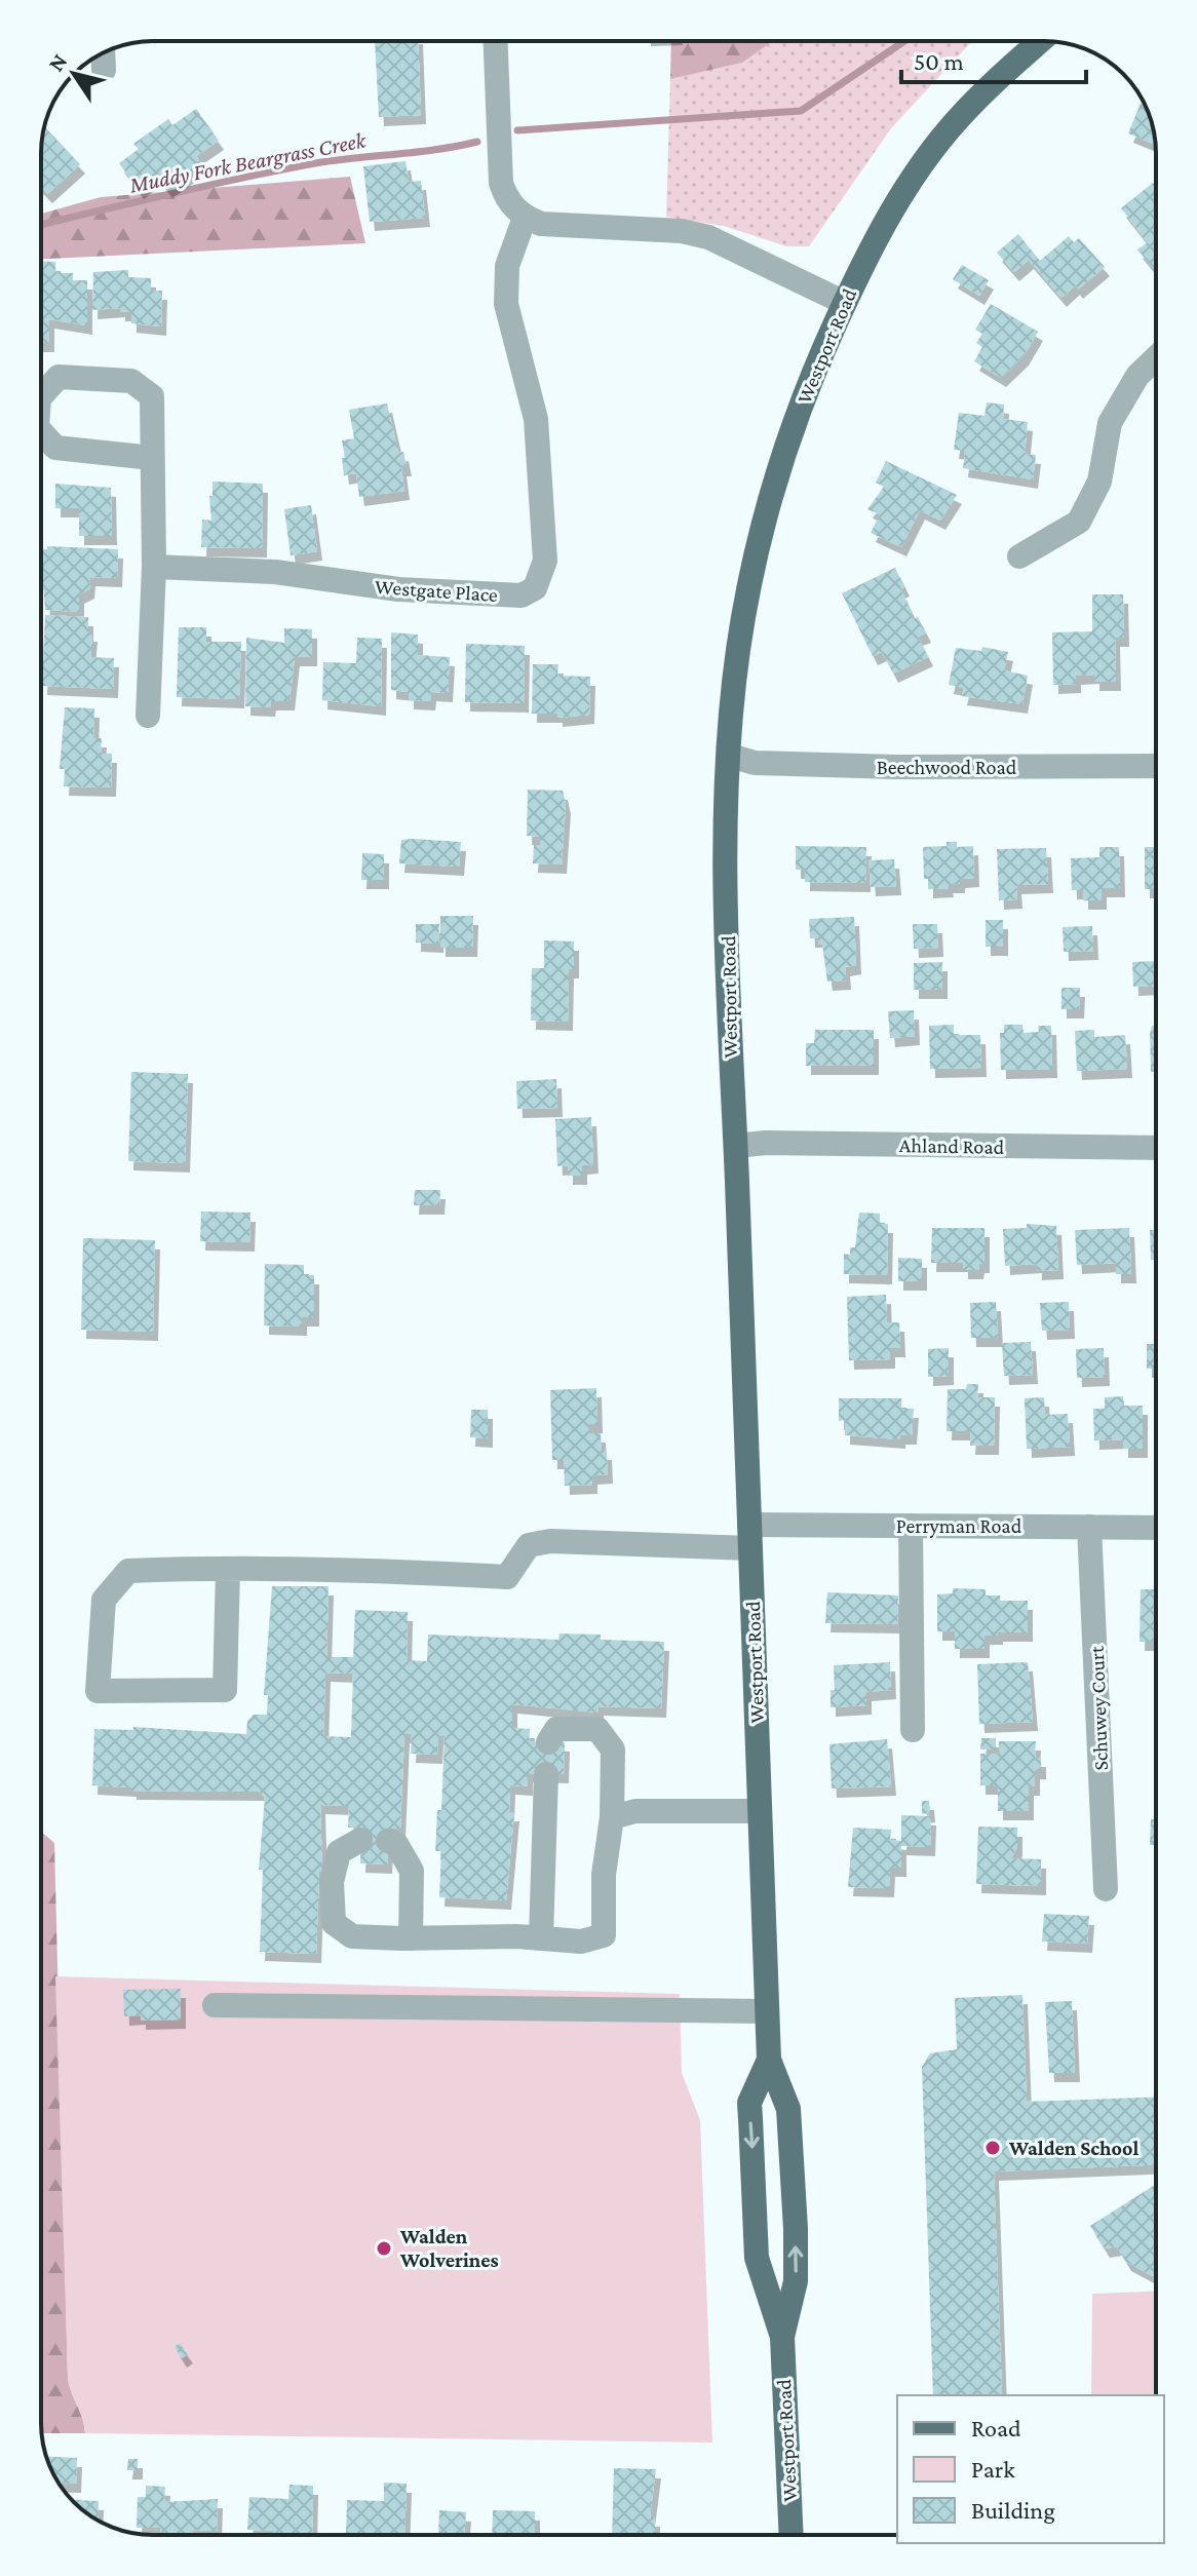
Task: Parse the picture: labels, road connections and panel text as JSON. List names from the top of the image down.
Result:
{
  "streets": {
    "main road": ["Westport Road"],
    "street": [
      "Westgate Place",
      "Beechwood Road",
      "Ahland Road",
      "Perryman Road",
      "Schuwey Court"
    ]
  },
  "crossings": [
    ["Westport Road", "Beechwood Road"],
    ["Westport Road", "Ahland Road"],
    ["Westport Road", "Perryman Road"],
    ["Perryman Road", "Schuwey Court"]
  ],
  "water": ["Muddy Fork Beargrass Creek"],
  "places": ["Walden School", "Walden Wolverines"],
  "legend": ["Road", "Park", "Building"],
  "scale_bar": "50 m",
  "north": "top left"
}
